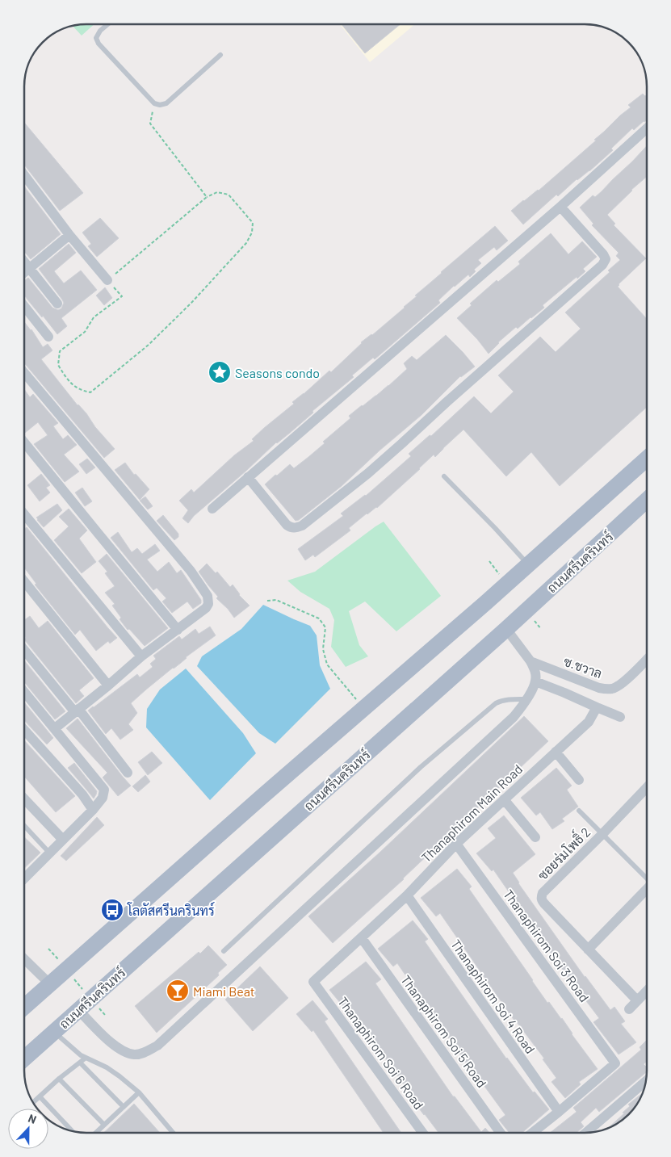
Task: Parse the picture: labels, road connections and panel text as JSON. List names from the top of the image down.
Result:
{
  "streets": {
    "main road": ["ถนนศรีนครินทร์"],
    "street": [
      "ซ.ชวาล",
      "Thanaphirom Main Road",
      "ซอยร่มโพธิ์ 2",
      "Thanaphirom Soi 3 Road",
      "Thanaphirom Soi 4 Road",
      "Thanaphirom Soi 5 Road",
      "Thanaphirom Soi 6 Road"
    ]
  },
  "crossings": [
    ["Thanaphirom Main Road", "Thanaphirom Soi 3 Road"],
    ["Thanaphirom Main Road", "Thanaphirom Soi 4 Road"],
    ["Thanaphirom Main Road", "Thanaphirom Soi 5 Road"],
    ["Thanaphirom Main Road", "Thanaphirom Soi 6 Road"],
    ["Thanaphirom Soi 3 Road", "Thanaphirom Soi 4 Road"]
  ],
  "places": {
    "place": ["Seasons condo"],
    "bus stop": ["โลตัสศรีนครินทร์"],
    "bar": ["Miami Beat"]
  },
  "north": "top"
}
